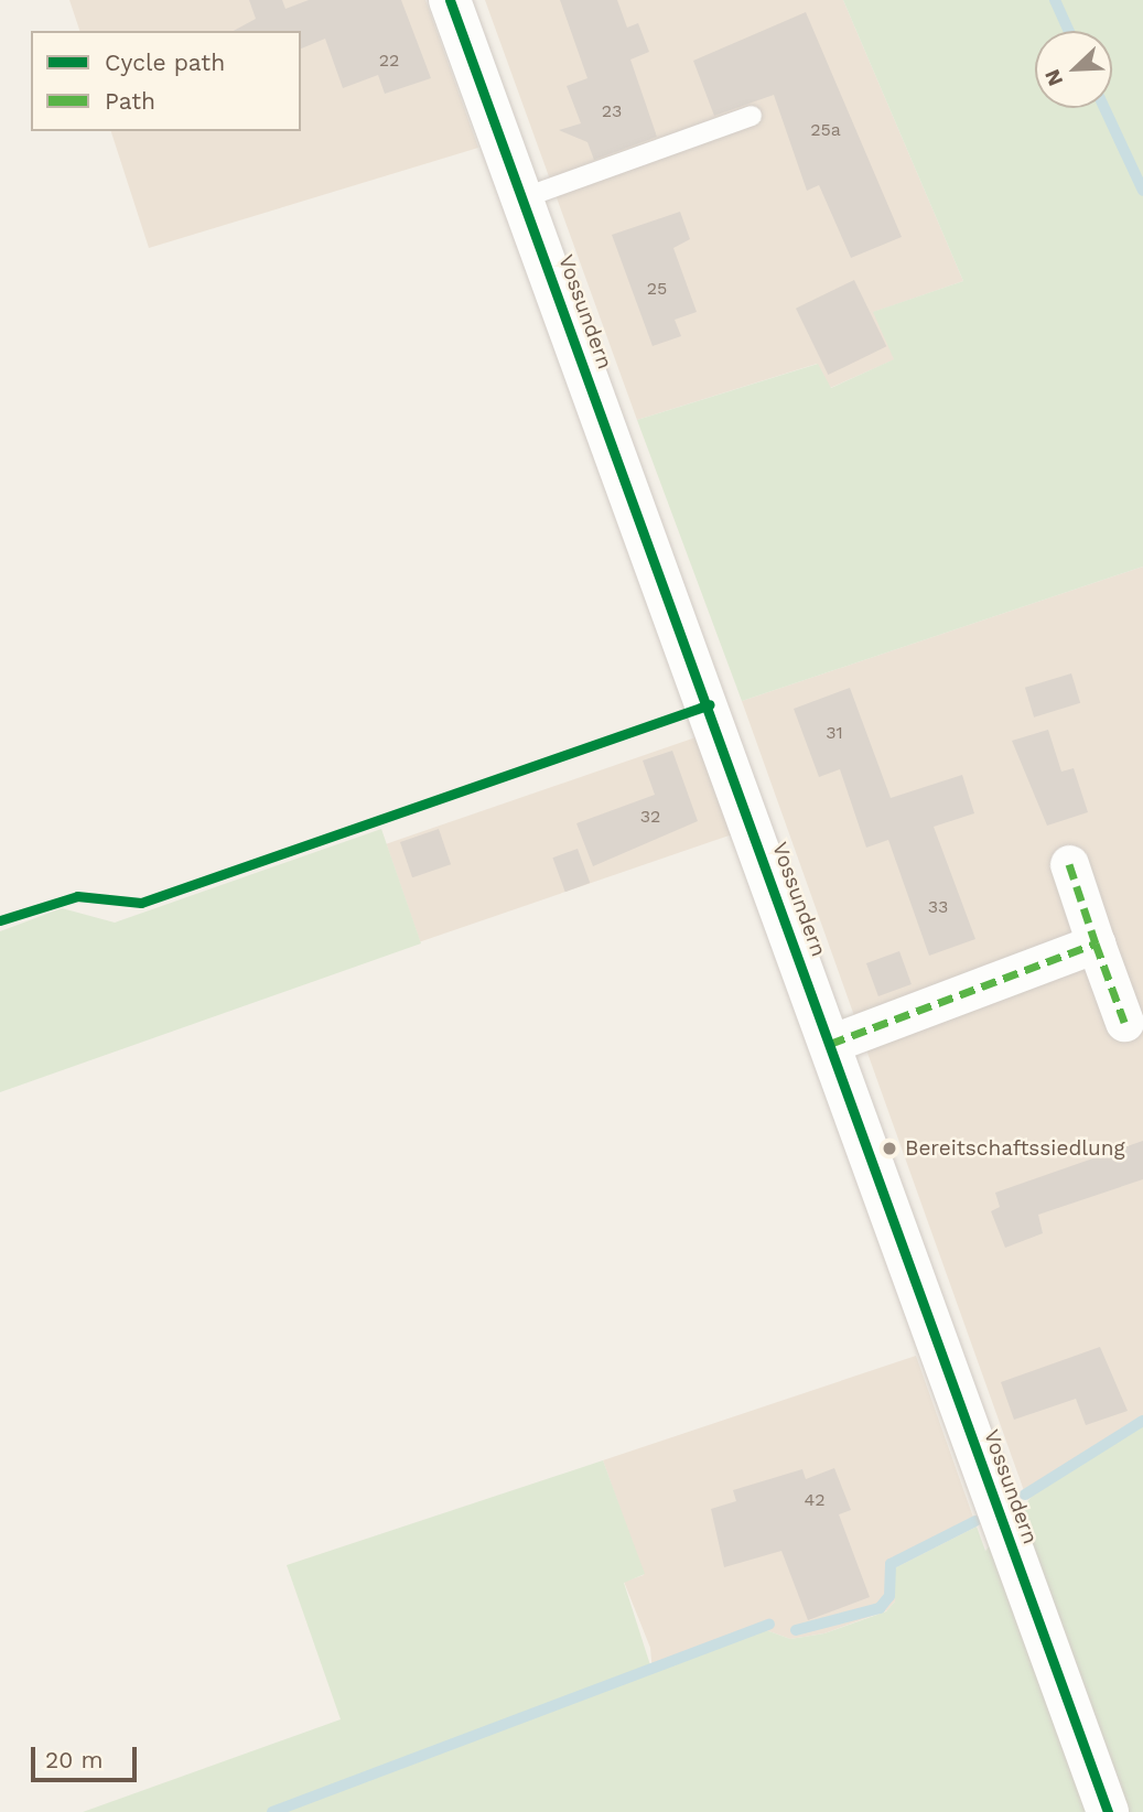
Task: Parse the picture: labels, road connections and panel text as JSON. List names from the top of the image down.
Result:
{
  "streets": {
    "street": ["Vossundern"]
  },
  "places": ["Bereitschaftssiedlung"],
  "house_numbers": [
    "22",
    "23",
    "25a",
    "25",
    "31",
    "32",
    "33",
    "42"
  ],
  "legend": ["Cycle path", "Path"],
  "scale_bar": "20 m",
  "north": "bottom left"
}
